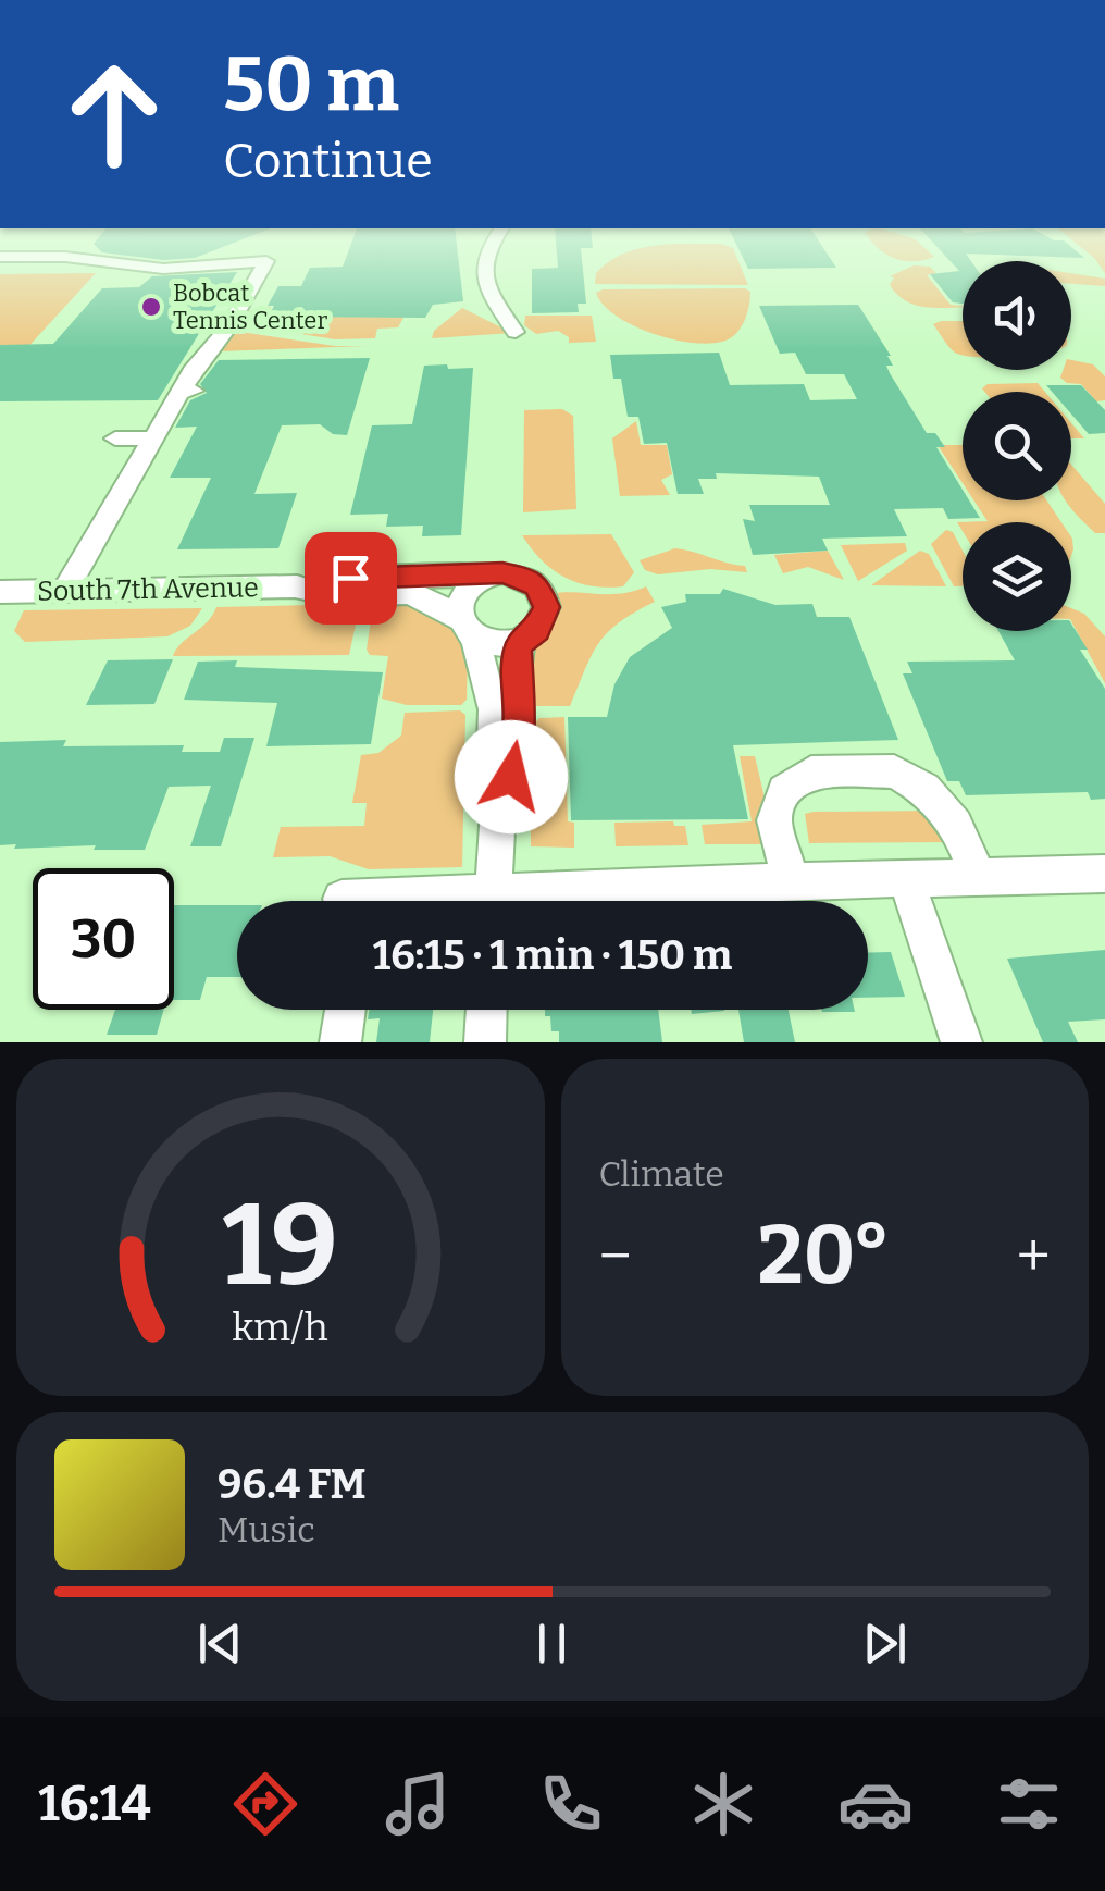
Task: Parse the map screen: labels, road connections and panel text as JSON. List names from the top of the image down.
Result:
{
  "streets": {
    "street": ["South 7th Avenue"]
  },
  "places": ["Bobcat Tennis Center"],
  "page": {
    "turn": ["50 m", "Continue"],
    "limit": "30",
    "trip": "16:15 · 1 min · 150 m",
    "tile": "Climate",
    "heat": ["−", "20°", "+"],
    "song": ["96.4 FM", "Music"],
    "tabs": "16:14",
    "gauge": ["19", "km/h"]
  }
}
